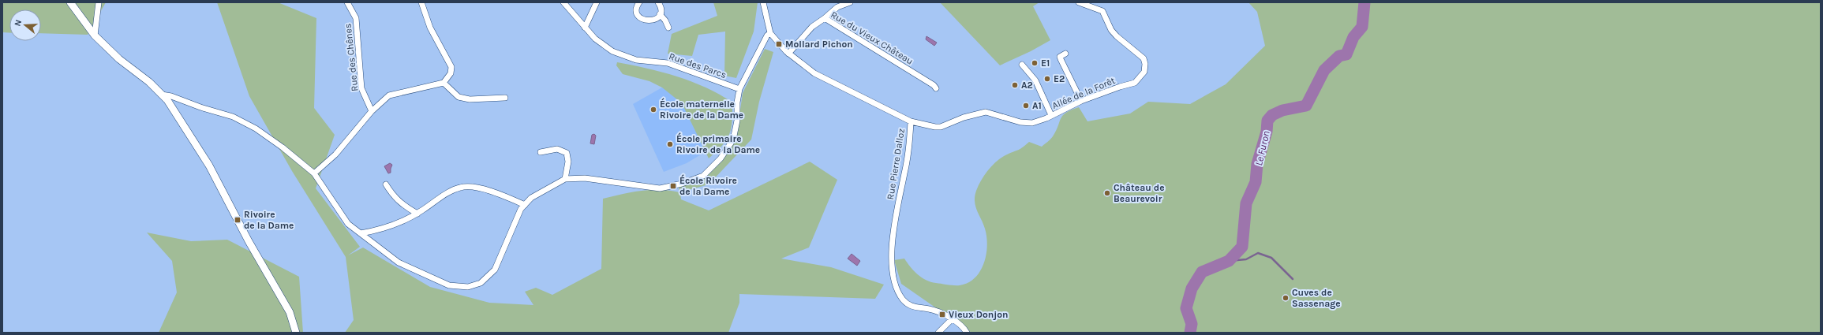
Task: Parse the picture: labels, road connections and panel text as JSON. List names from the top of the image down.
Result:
{
  "streets": {
    "street": [
      "Rue du Vieux Château",
      "Rue des Chênes",
      "Rue des Parcs",
      "Allée de la Forêt",
      "Rue Pierre Dalloz"
    ]
  },
  "crossings": [
    ["Rue du Vieux Château", "Rue Pierre Dalloz"],
    ["Allée de la Forêt", "Rue Pierre Dalloz"]
  ],
  "water": ["Le Furon"],
  "places": {
    "transit": [
      "Mollard Pichon",
      "École Rivoire de la Dame",
      "Rivoire de la Dame",
      "Vieux Donjon"
    ],
    "other": [
      "E1",
      "E2",
      "A2",
      "A1",
      "École maternelle Rivoire de la Dame",
      "École primaire Rivoire de la Dame",
      "Château de Beaurevoir",
      "Cuves de Sassenage"
    ]
  },
  "north": "left"
}
